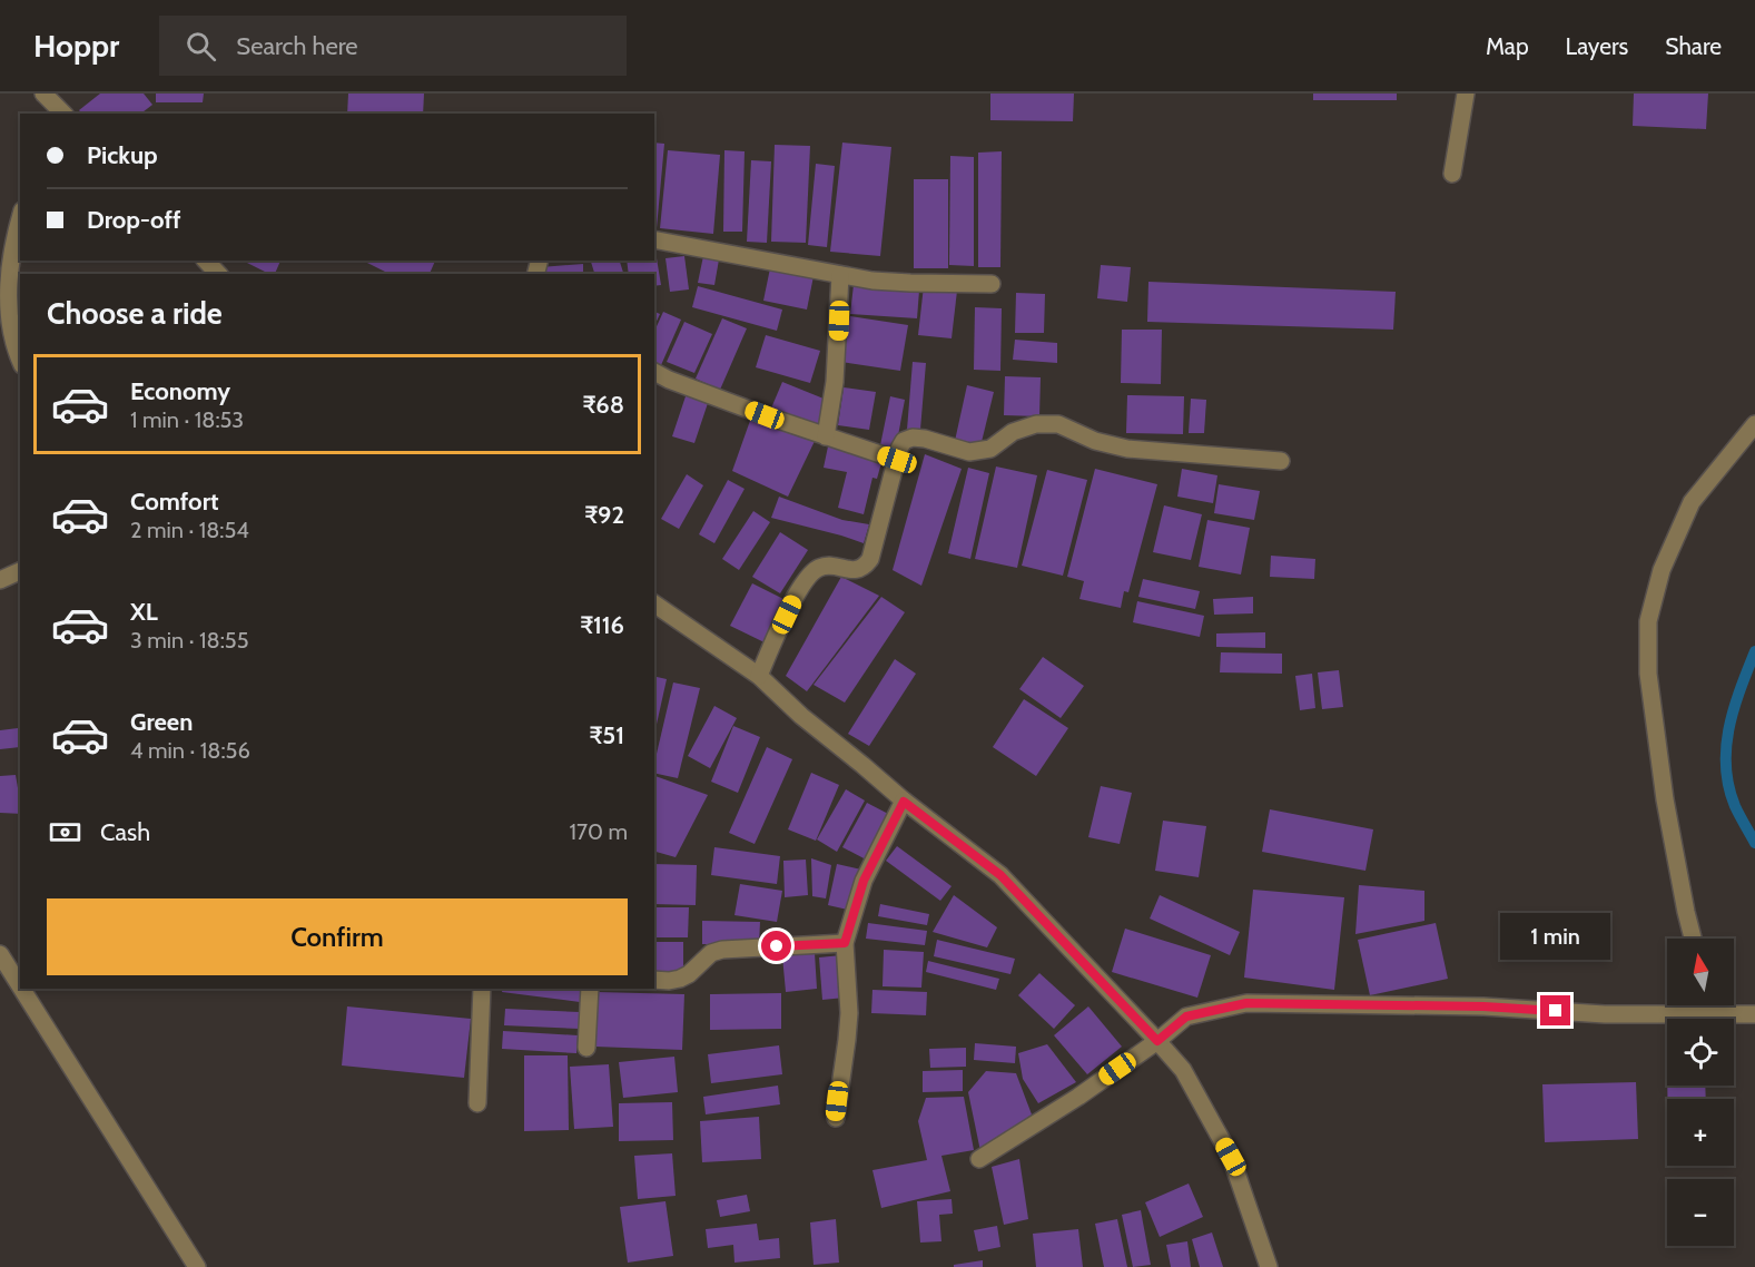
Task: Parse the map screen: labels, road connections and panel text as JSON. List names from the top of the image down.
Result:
{
  "north": "top",
  "page": {
    "header": "Hoppr",
    "search": "Search here",
    "nav": ["Map", "Layers", "Share"],
    "banner": ["Pickup", "Drop-off"],
    "heading": "Choose a ride",
    "list": [
      {
        "name": "Economy",
        "note": "1 min · 18:53",
        "value": "₹68"
      },
      {
        "name": "Comfort",
        "note": "2 min · 18:54",
        "value": "₹92"
      },
      {
        "name": "XL",
        "note": "3 min · 18:55",
        "value": "₹116"
      },
      {
        "name": "Green",
        "note": "4 min · 18:56",
        "value": "₹51"
      }
    ],
    "pay": ["Cash", "170 m"],
    "buttons": "Confirm",
    "bubble": "1 min",
    "map_buttons": ["+", "−"]
  }
}
